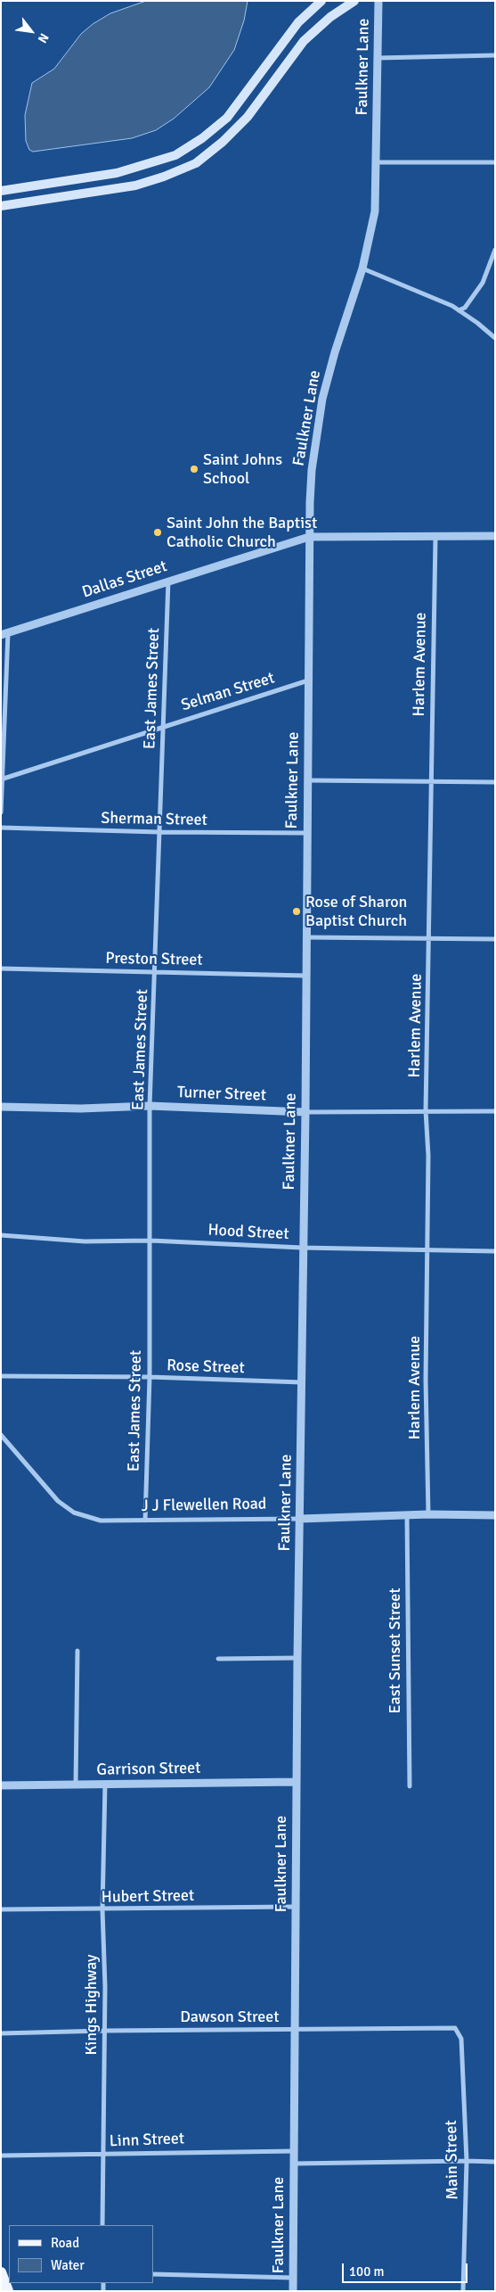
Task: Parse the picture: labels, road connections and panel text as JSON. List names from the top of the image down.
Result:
{
  "streets": {
    "street": [
      "Faulkner Lane",
      "Dallas Street",
      "Harlem Avenue",
      "East James Street",
      "Selman Street",
      "Sherman Street",
      "Preston Street",
      "Turner Street",
      "Hood Street",
      "Rose Street",
      "J J Flewellen Road",
      "East Sunset Street",
      "Garrison Street",
      "Hubert Street",
      "Kings Highway",
      "Dawson Street",
      "Linn Street",
      "Main Street"
    ]
  },
  "crossings": [
    ["Faulkner Lane", "Dallas Street"],
    ["Faulkner Lane", "Selman Street"],
    ["Faulkner Lane", "Sherman Street"],
    ["Faulkner Lane", "Preston Street"],
    ["Faulkner Lane", "Turner Street"],
    ["Faulkner Lane", "Hood Street"],
    ["Faulkner Lane", "Rose Street"],
    ["Faulkner Lane", "J J Flewellen Road"],
    ["Faulkner Lane", "Garrison Street"],
    ["Faulkner Lane", "Hubert Street"],
    ["Faulkner Lane", "Dawson Street"],
    ["Faulkner Lane", "Linn Street"],
    ["Dallas Street", "Harlem Avenue"],
    ["Dallas Street", "East James Street"],
    ["Harlem Avenue", "Turner Street"],
    ["Harlem Avenue", "Hood Street"],
    ["Harlem Avenue", "J J Flewellen Road"],
    ["East James Street", "Selman Street"],
    ["East James Street", "Sherman Street"],
    ["East James Street", "Preston Street"],
    ["East James Street", "Turner Street"],
    ["East James Street", "Hood Street"],
    ["East James Street", "Rose Street"],
    ["East James Street", "J J Flewellen Road"],
    ["J J Flewellen Road", "East Sunset Street"],
    ["Garrison Street", "Kings Highway"],
    ["Hubert Street", "Kings Highway"],
    ["Kings Highway", "Dawson Street"],
    ["Kings Highway", "Linn Street"],
    ["Dawson Street", "Main Street"]
  ],
  "places": ["Saint Johns School", "Saint John the Baptist Catholic Church", "Rose of Sharon Baptist Church"],
  "legend": ["Road", "Water"],
  "scale_bar": "100 m",
  "north": "bottom right"
}
